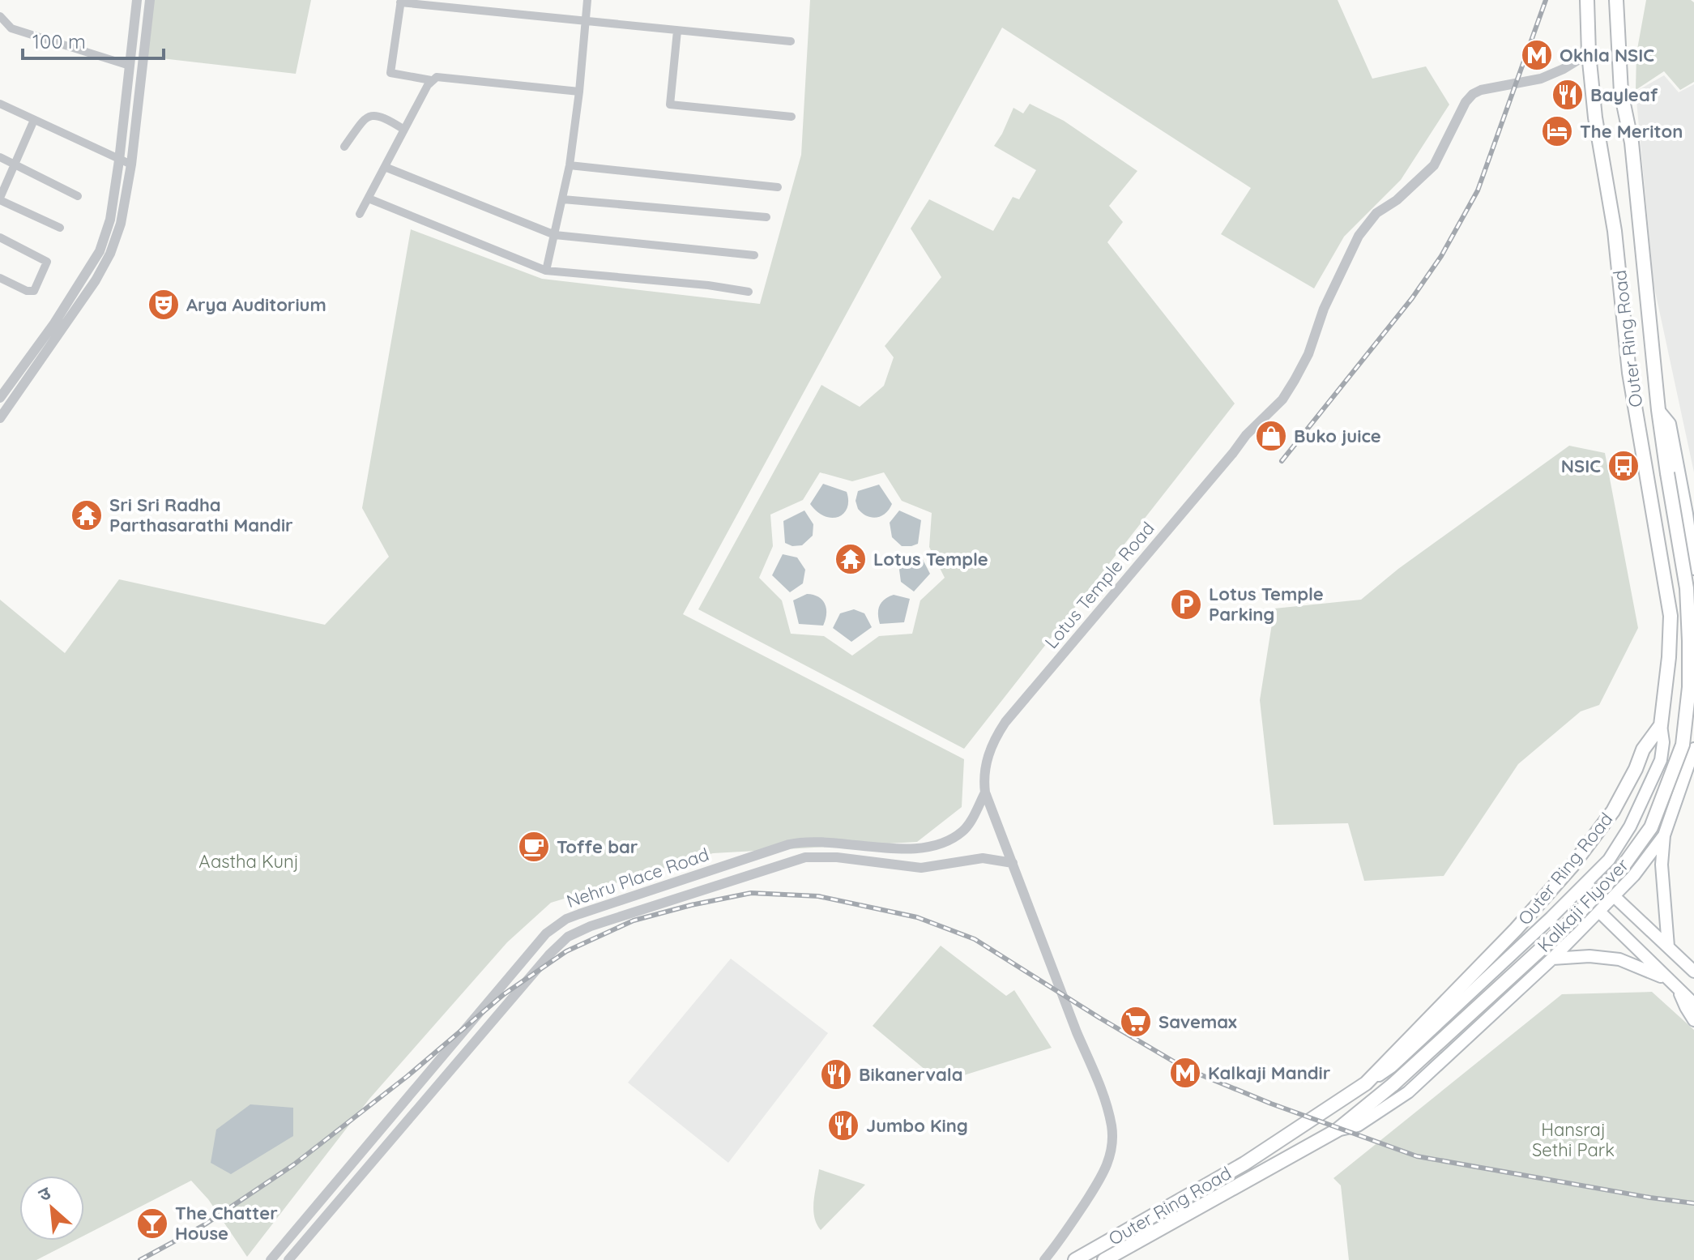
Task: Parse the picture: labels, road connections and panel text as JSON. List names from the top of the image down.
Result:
{
  "streets": {
    "main road": ["Outer Ring Road", "Kalkaji Flyover"],
    "street": ["Lotus Temple Road", "Nehru Place Road"]
  },
  "crossings": [
    ["Outer Ring Road", "Lotus Temple Road"],
    ["Outer Ring Road", "Kalkaji Flyover"],
    ["Lotus Temple Road", "Nehru Place Road"]
  ],
  "parks": ["Aastha Kunj", "Hansraj Sethi Park"],
  "places": {
    "metro station": ["Okhla NSIC", "Kalkaji Mandir"],
    "restaurant": ["Bayleaf", "Bikanervala", "Jumbo King"],
    "hotel": ["The Meriton"],
    "theatre": ["Arya Auditorium"],
    "shop": ["Buko juice"],
    "bus stop": ["NSIC"],
    "temple": ["Sri Sri Radha Parthasarathi Mandir", "Lotus Temple"],
    "parking": ["Lotus Temple Parking"],
    "cafe": ["Toffe bar"],
    "supermarket": ["Savemax"],
    "bar": ["The Chatter House"]
  },
  "scale_bar": "100 m",
  "north": "top left"
}
